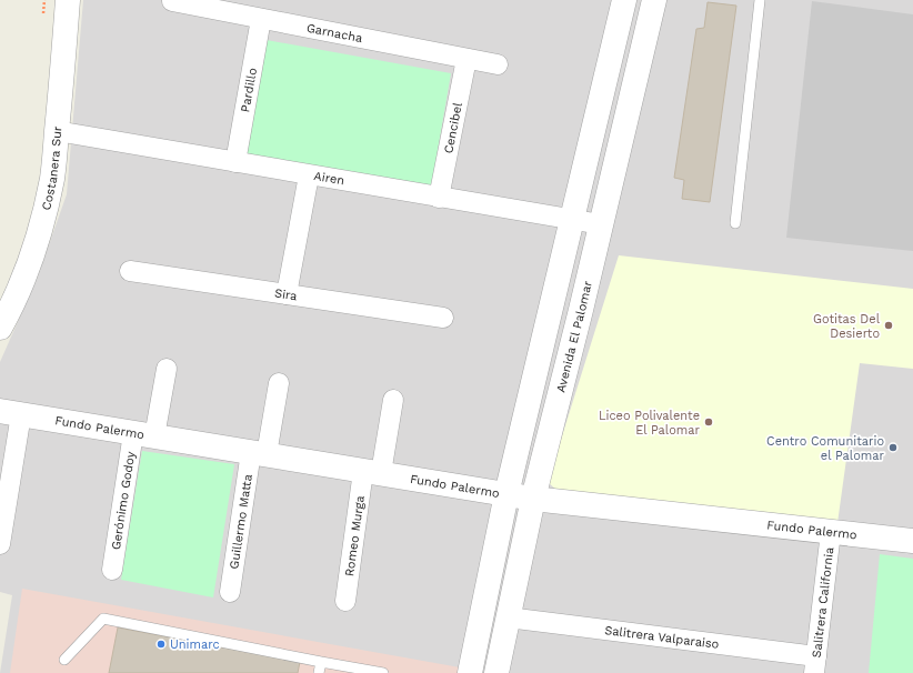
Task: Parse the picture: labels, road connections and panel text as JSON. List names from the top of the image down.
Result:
{
  "streets": {
    "street": [
      "Garnacha",
      "Pardillo",
      "Cencibel",
      "Costanera Sur",
      "Airen",
      "Sira",
      "Avenida El Palomar",
      "Fundo Palermo",
      "Gerónimo Godoy",
      "Guillermo Matta",
      "Romeo Murga",
      "Salitrera California",
      "Salitrera Valparaiso"
    ]
  },
  "crossings": [
    ["Garnacha", "Pardillo"],
    ["Garnacha", "Cencibel"],
    ["Pardillo", "Airen"],
    ["Cencibel", "Airen"],
    ["Costanera Sur", "Airen"],
    ["Airen", "Avenida El Palomar"],
    ["Avenida El Palomar", "Fundo Palermo"],
    ["Avenida El Palomar", "Salitrera Valparaiso"],
    ["Fundo Palermo", "Gerónimo Godoy"],
    ["Fundo Palermo", "Guillermo Matta"],
    ["Fundo Palermo", "Romeo Murga"],
    ["Fundo Palermo", "Salitrera California"],
    ["Salitrera California", "Salitrera Valparaiso"]
  ],
  "places": [
    "Gotitas Del Desierto",
    "Liceo Polivalente El Palomar",
    "Centro Comunitario el Palomar",
    "Unimarc"
  ]
}
